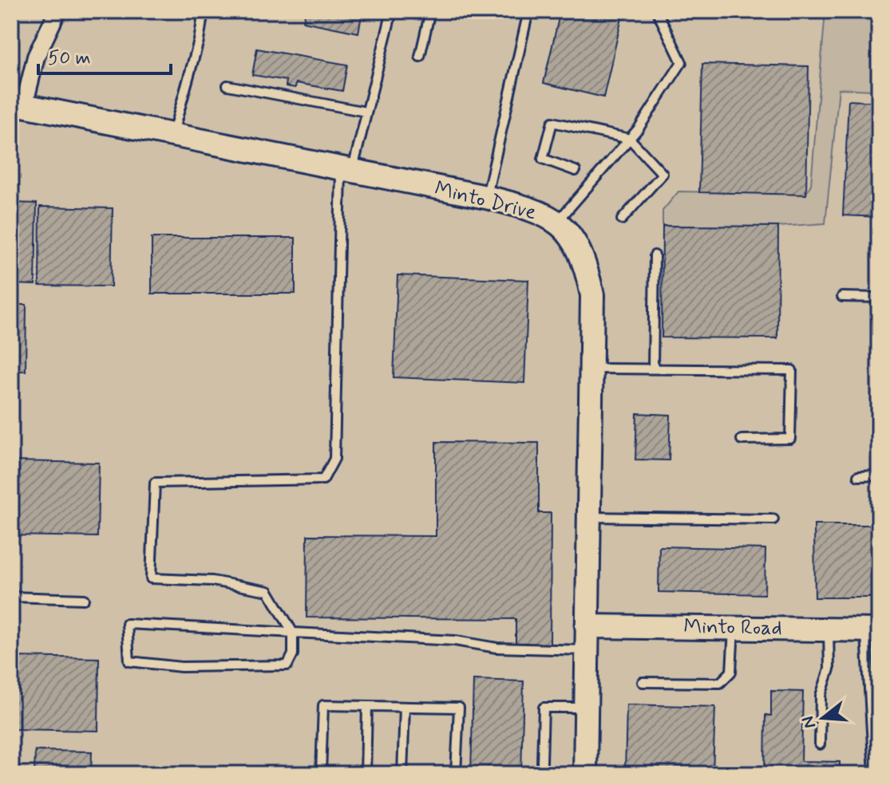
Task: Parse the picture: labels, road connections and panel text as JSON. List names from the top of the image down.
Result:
{
  "streets": {
    "street": ["Minto Drive", "Minto Road"]
  },
  "crossings": [
    ["Minto Drive", "Minto Road"]
  ],
  "scale_bar": "50 m",
  "north": "left"
}
